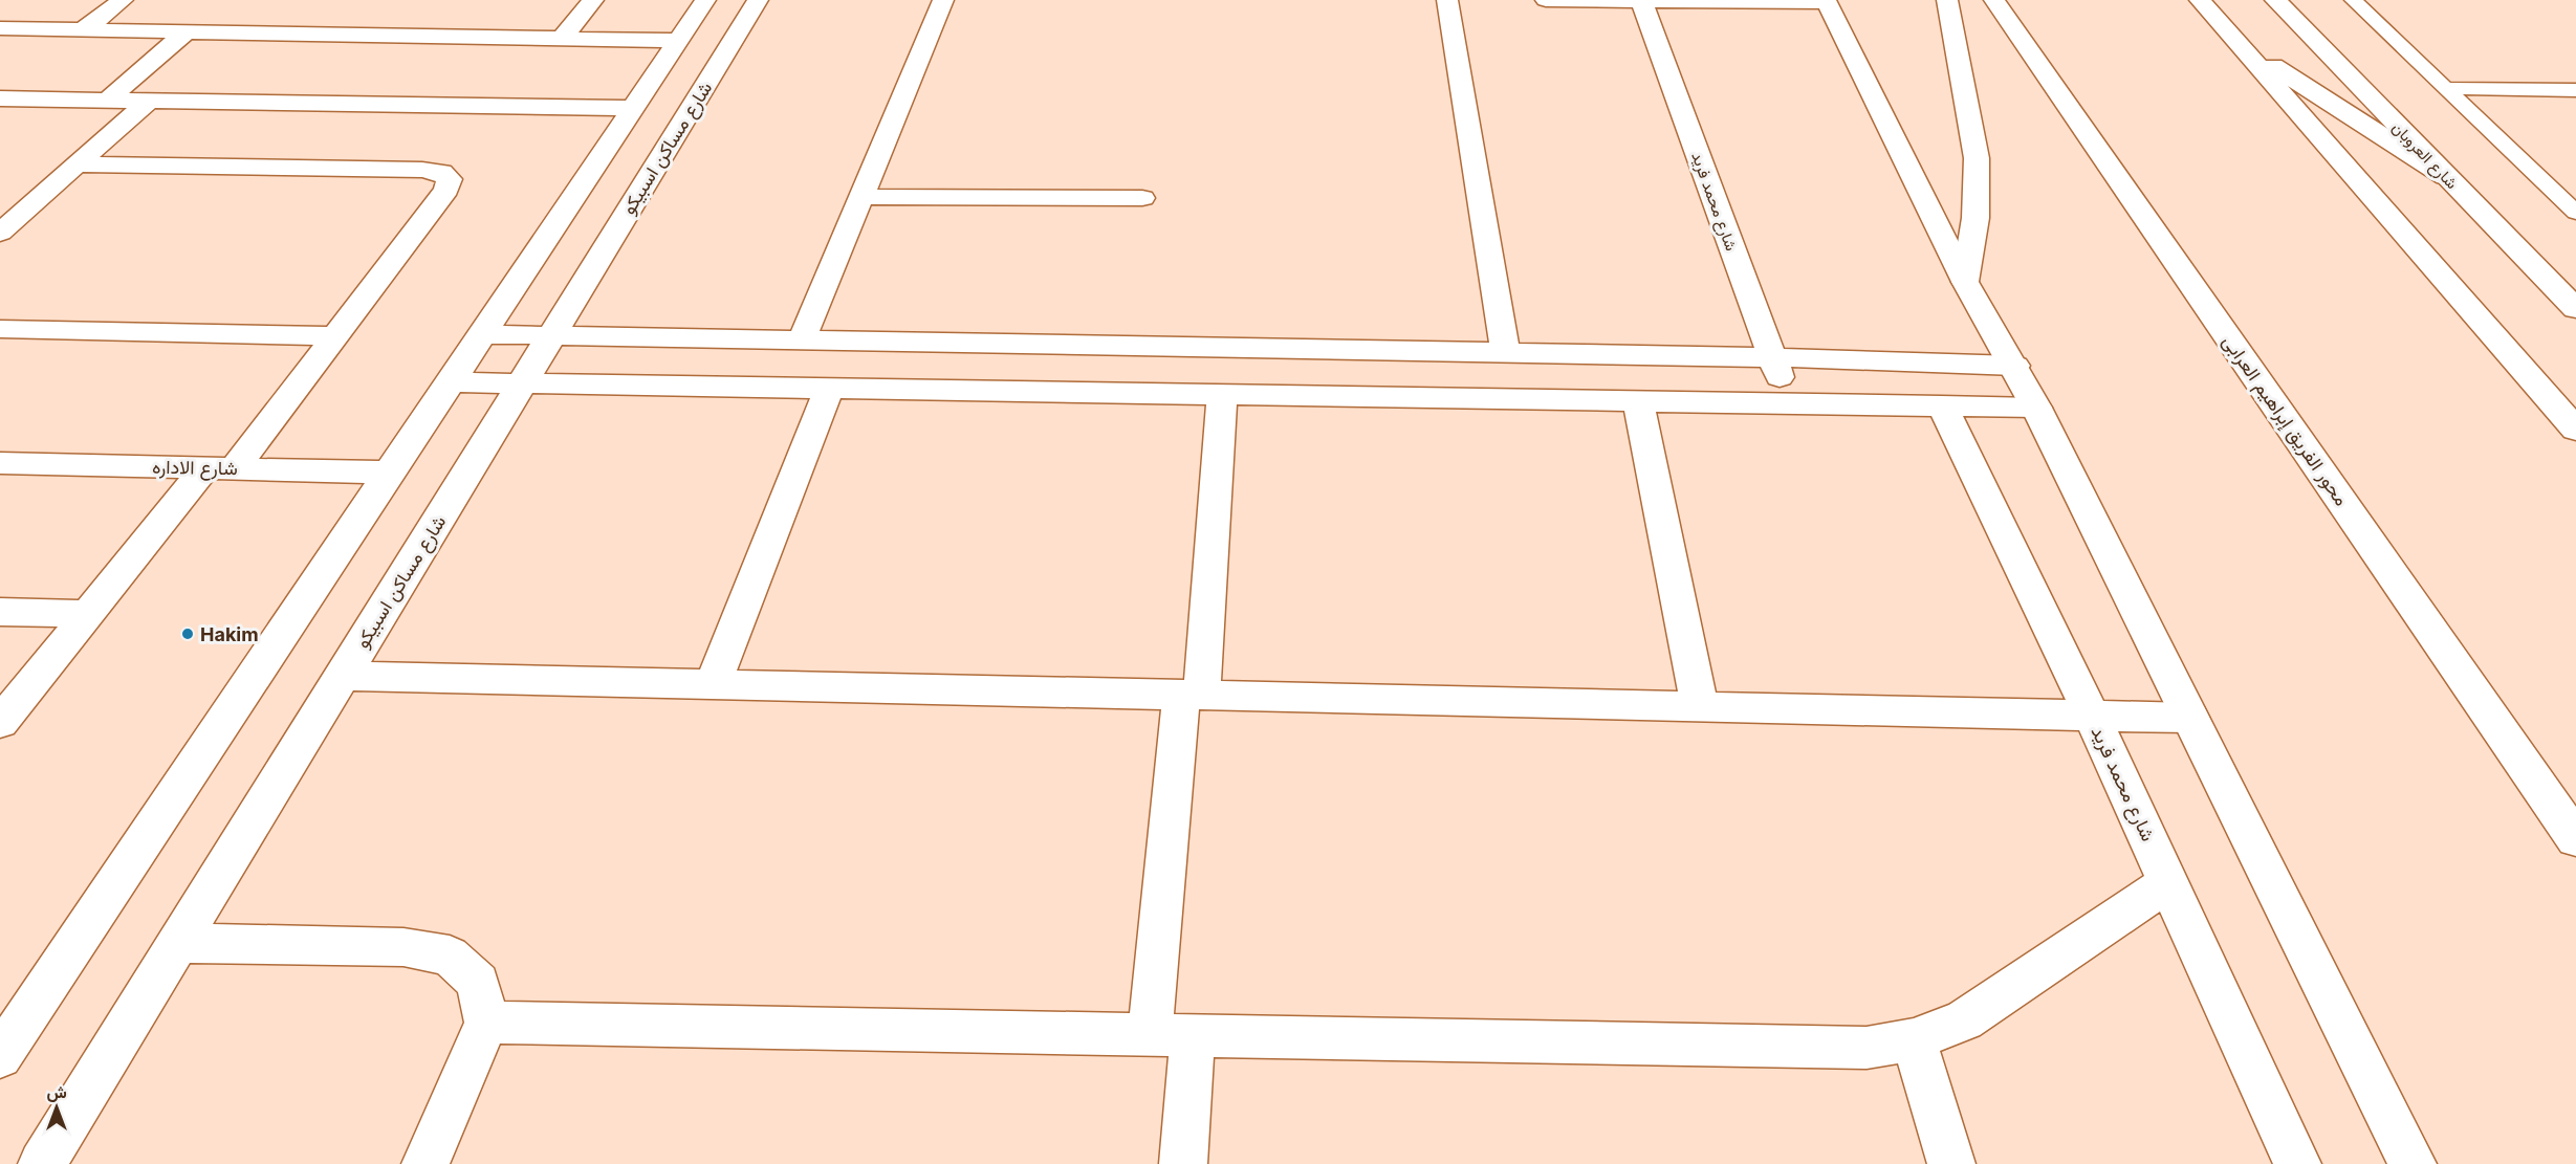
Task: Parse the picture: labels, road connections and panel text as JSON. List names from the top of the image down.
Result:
{
  "streets": {
    "street": [
      "شارع مساكن اسبيكو",
      "شارع العروبان",
      "شارع محمد فريد",
      "محور الفريق إبراهيم العرابى",
      "شارع الاداره"
    ]
  },
  "places": ["Hakim"],
  "north": "top"
}
